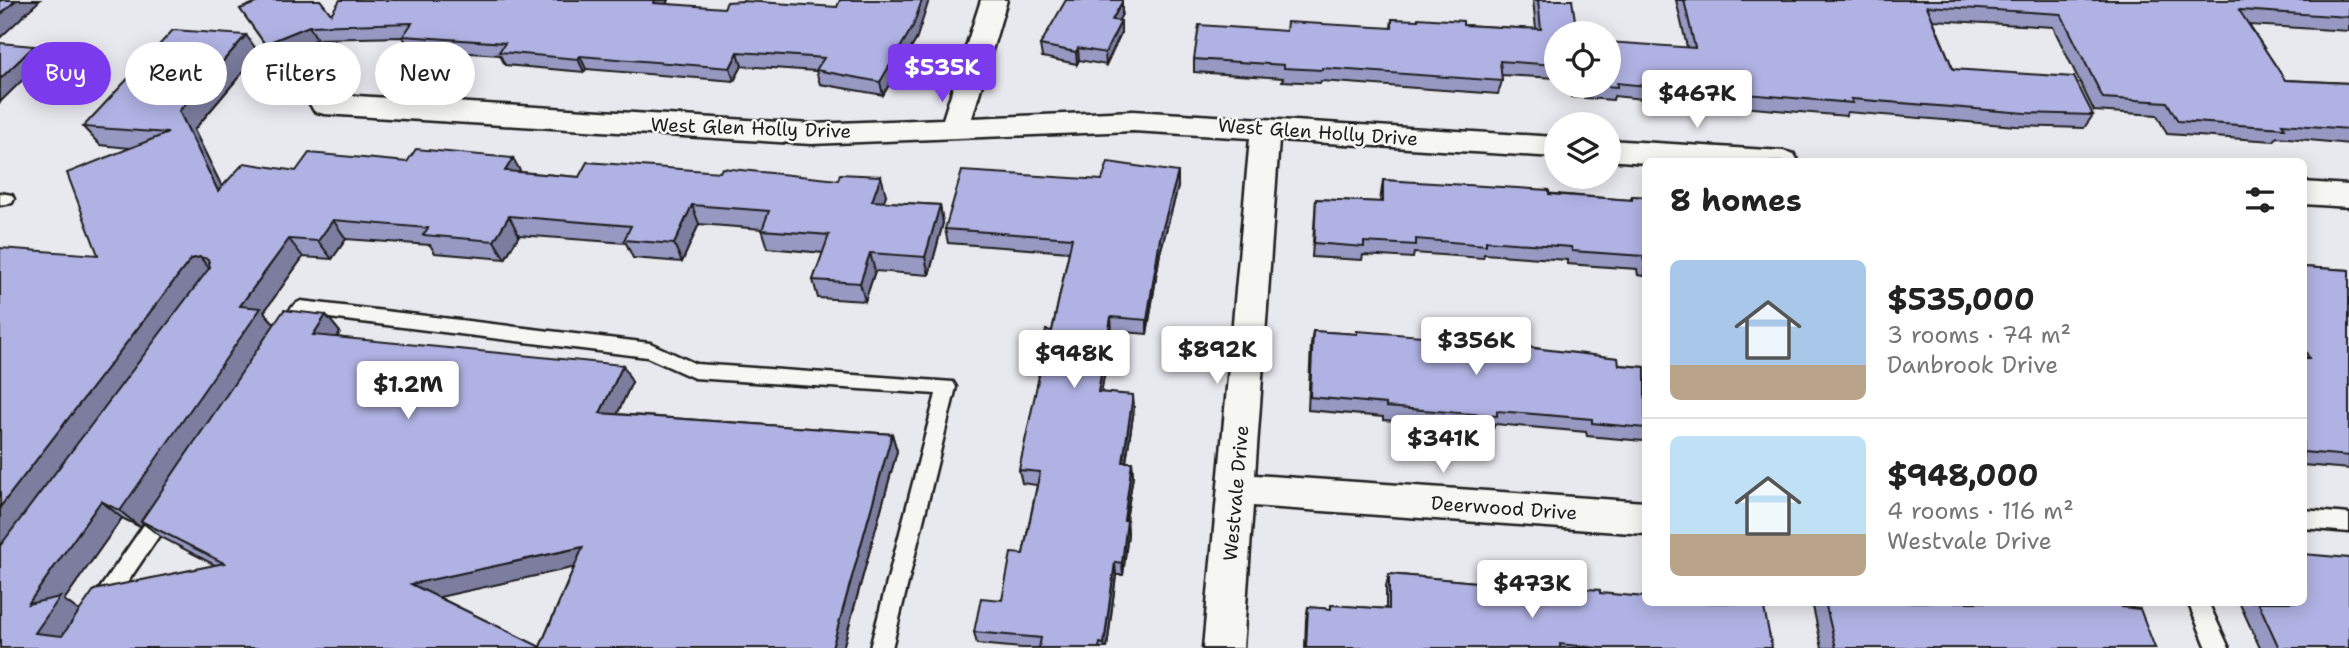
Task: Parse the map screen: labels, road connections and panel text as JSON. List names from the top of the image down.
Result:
{
  "streets": {
    "street": ["West Glen Holly Drive", "Westvale Drive", "Deerwood Drive"]
  },
  "crossings": [
    ["West Glen Holly Drive", "Westvale Drive"],
    ["Westvale Drive", "Deerwood Drive"]
  ],
  "page": {
    "chip": [
      "Buy",
      "Rent",
      "Filters",
      "New"
    ],
    "price": [
      "$535K",
      "$467K",
      "$356K",
      "$892K",
      "$948K",
      "$1.2M",
      "$341K",
      "$473K"
    ],
    "heading": "8 homes",
    "list": [
      {
        "name": "$535,000",
        "note": "3 rooms · 74 m² · Danbrook Drive"
      },
      {
        "name": "$948,000",
        "note": "4 rooms · 116 m² · Westvale Drive"
      }
    ]
  }
}
